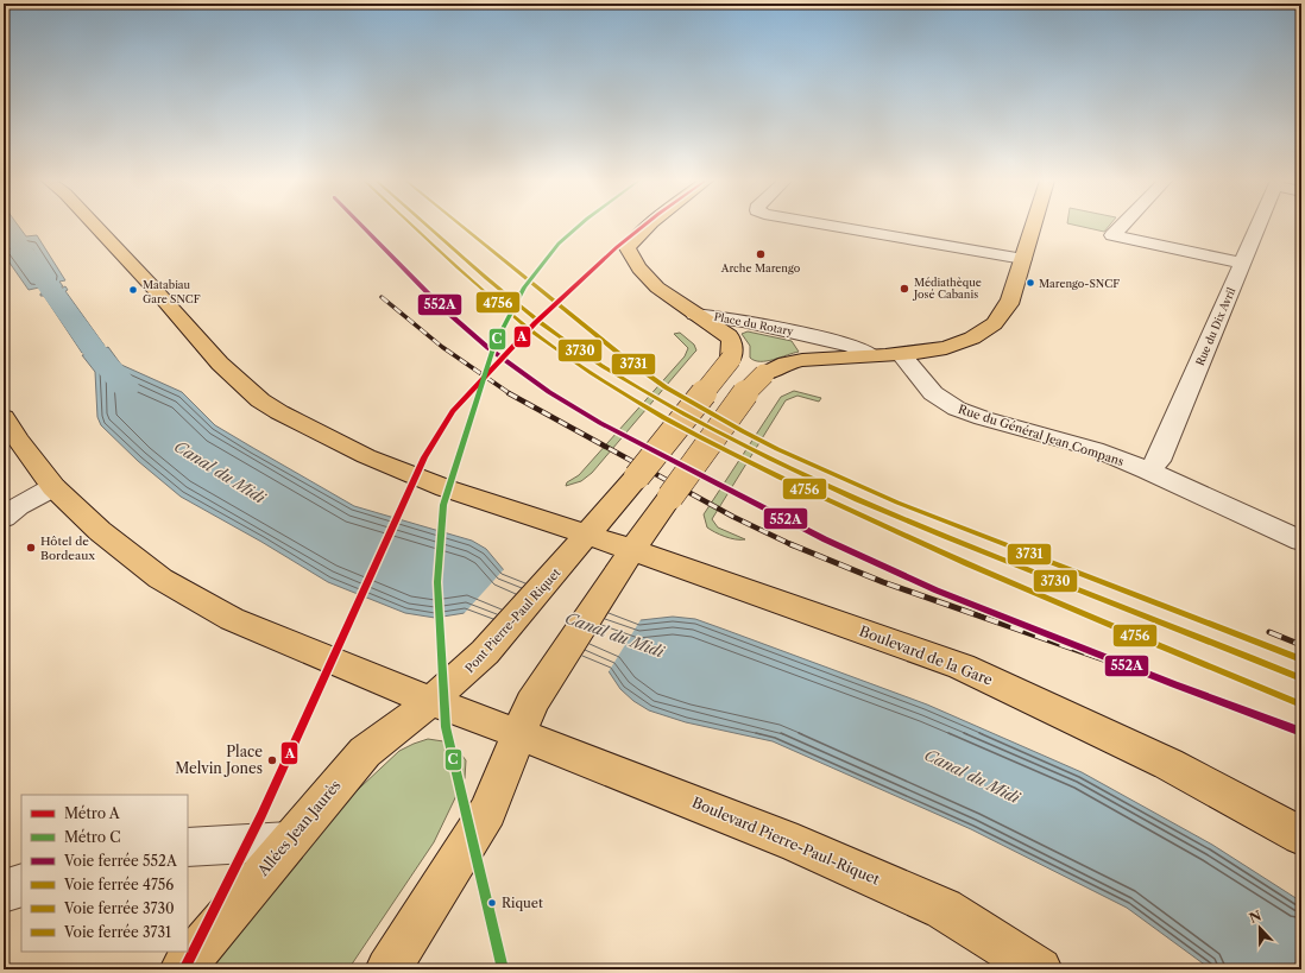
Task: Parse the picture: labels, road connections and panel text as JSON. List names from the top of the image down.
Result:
{
  "streets": {
    "main road": [
      "Place du Rotary",
      "Pont Pierre-Paul Riquet",
      "Boulevard de la Gare",
      "Allées Jean Jaurès",
      "Boulevard Pierre-Paul-Riquet"
    ],
    "street": ["Rue du Dix Avril", "Rue du Général Jean Compans"]
  },
  "crossings": [
    ["Place du Rotary", "Pont Pierre-Paul Riquet"],
    ["Rue du Dix Avril", "Rue du Général Jean Compans"],
    ["Pont Pierre-Paul Riquet", "Boulevard de la Gare"],
    ["Pont Pierre-Paul Riquet", "Allées Jean Jaurès"],
    ["Pont Pierre-Paul Riquet", "Boulevard Pierre-Paul-Riquet"],
    ["Allées Jean Jaurès", "Boulevard Pierre-Paul-Riquet"]
  ],
  "water": ["Canal du Midi"],
  "places": [
    "Arche Marengo",
    "Marengo-SNCF",
    "Médiathèque José Cabanis",
    "Matabiau Gare SNCF",
    "Hôtel de Bordeaux",
    "Place Melvin Jones",
    "Riquet"
  ],
  "lines": [
    "metro line A",
    "metro line C",
    "rail line 552A",
    "rail line 4756",
    "rail line 3730",
    "rail line 3731"
  ],
  "legend": [
    "Métro A",
    "Métro C",
    "Voie ferrée 552A",
    "Voie ferrée 4756",
    "Voie ferrée 3730",
    "Voie ferrée 3731"
  ],
  "north": "top"
}
